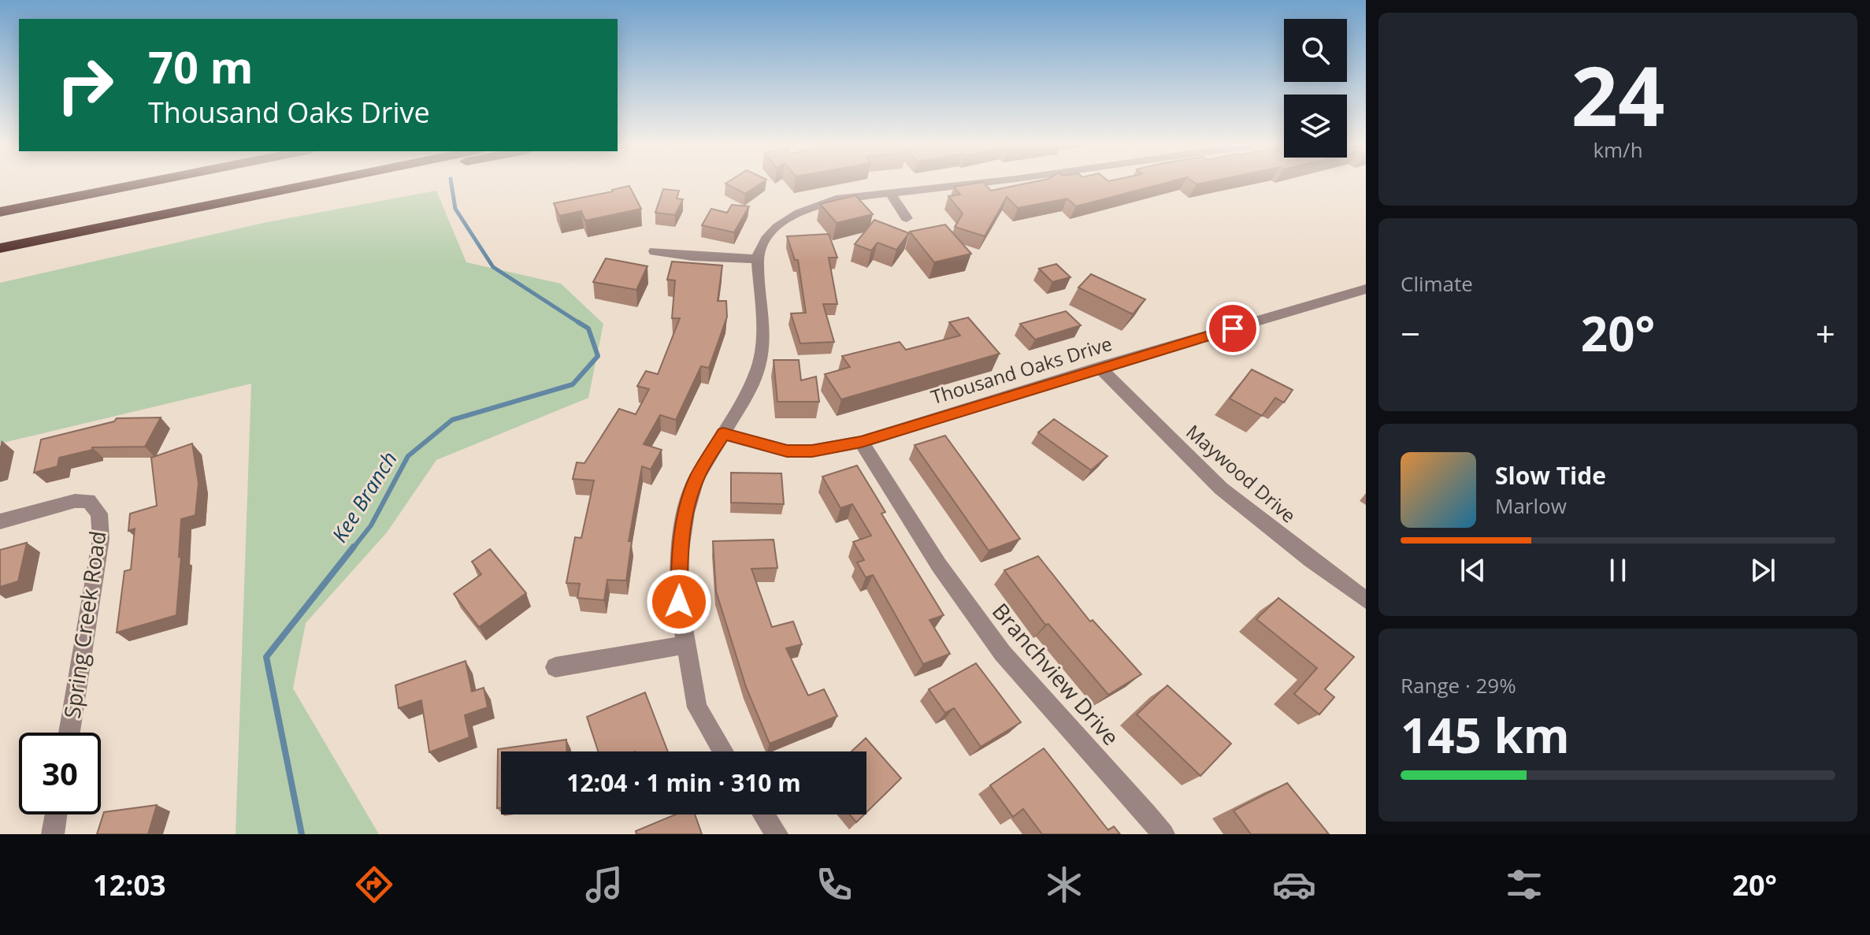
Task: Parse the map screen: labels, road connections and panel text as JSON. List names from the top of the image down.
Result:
{
  "streets": {
    "street": [
      "Thousand Oaks Drive",
      "Maywood Drive",
      "Spring Creek Road",
      "Branchview Drive"
    ]
  },
  "crossings": [
    ["Thousand Oaks Drive", "Maywood Drive"],
    ["Thousand Oaks Drive", "Branchview Drive"]
  ],
  "water": ["Kee Branch"],
  "page": {
    "tile": [
      ["24", "km/h"],
      "Climate",
      ["Range · 29%", "145 km"]
    ],
    "turn": ["70 m", "Thousand Oaks Drive"],
    "heat": ["−", "20°", "+"],
    "song": ["Slow Tide", "Marlow"],
    "limit": "30",
    "trip": "12:04 · 1 min · 310 m",
    "tabs": ["12:03", "20°"]
  }
}
